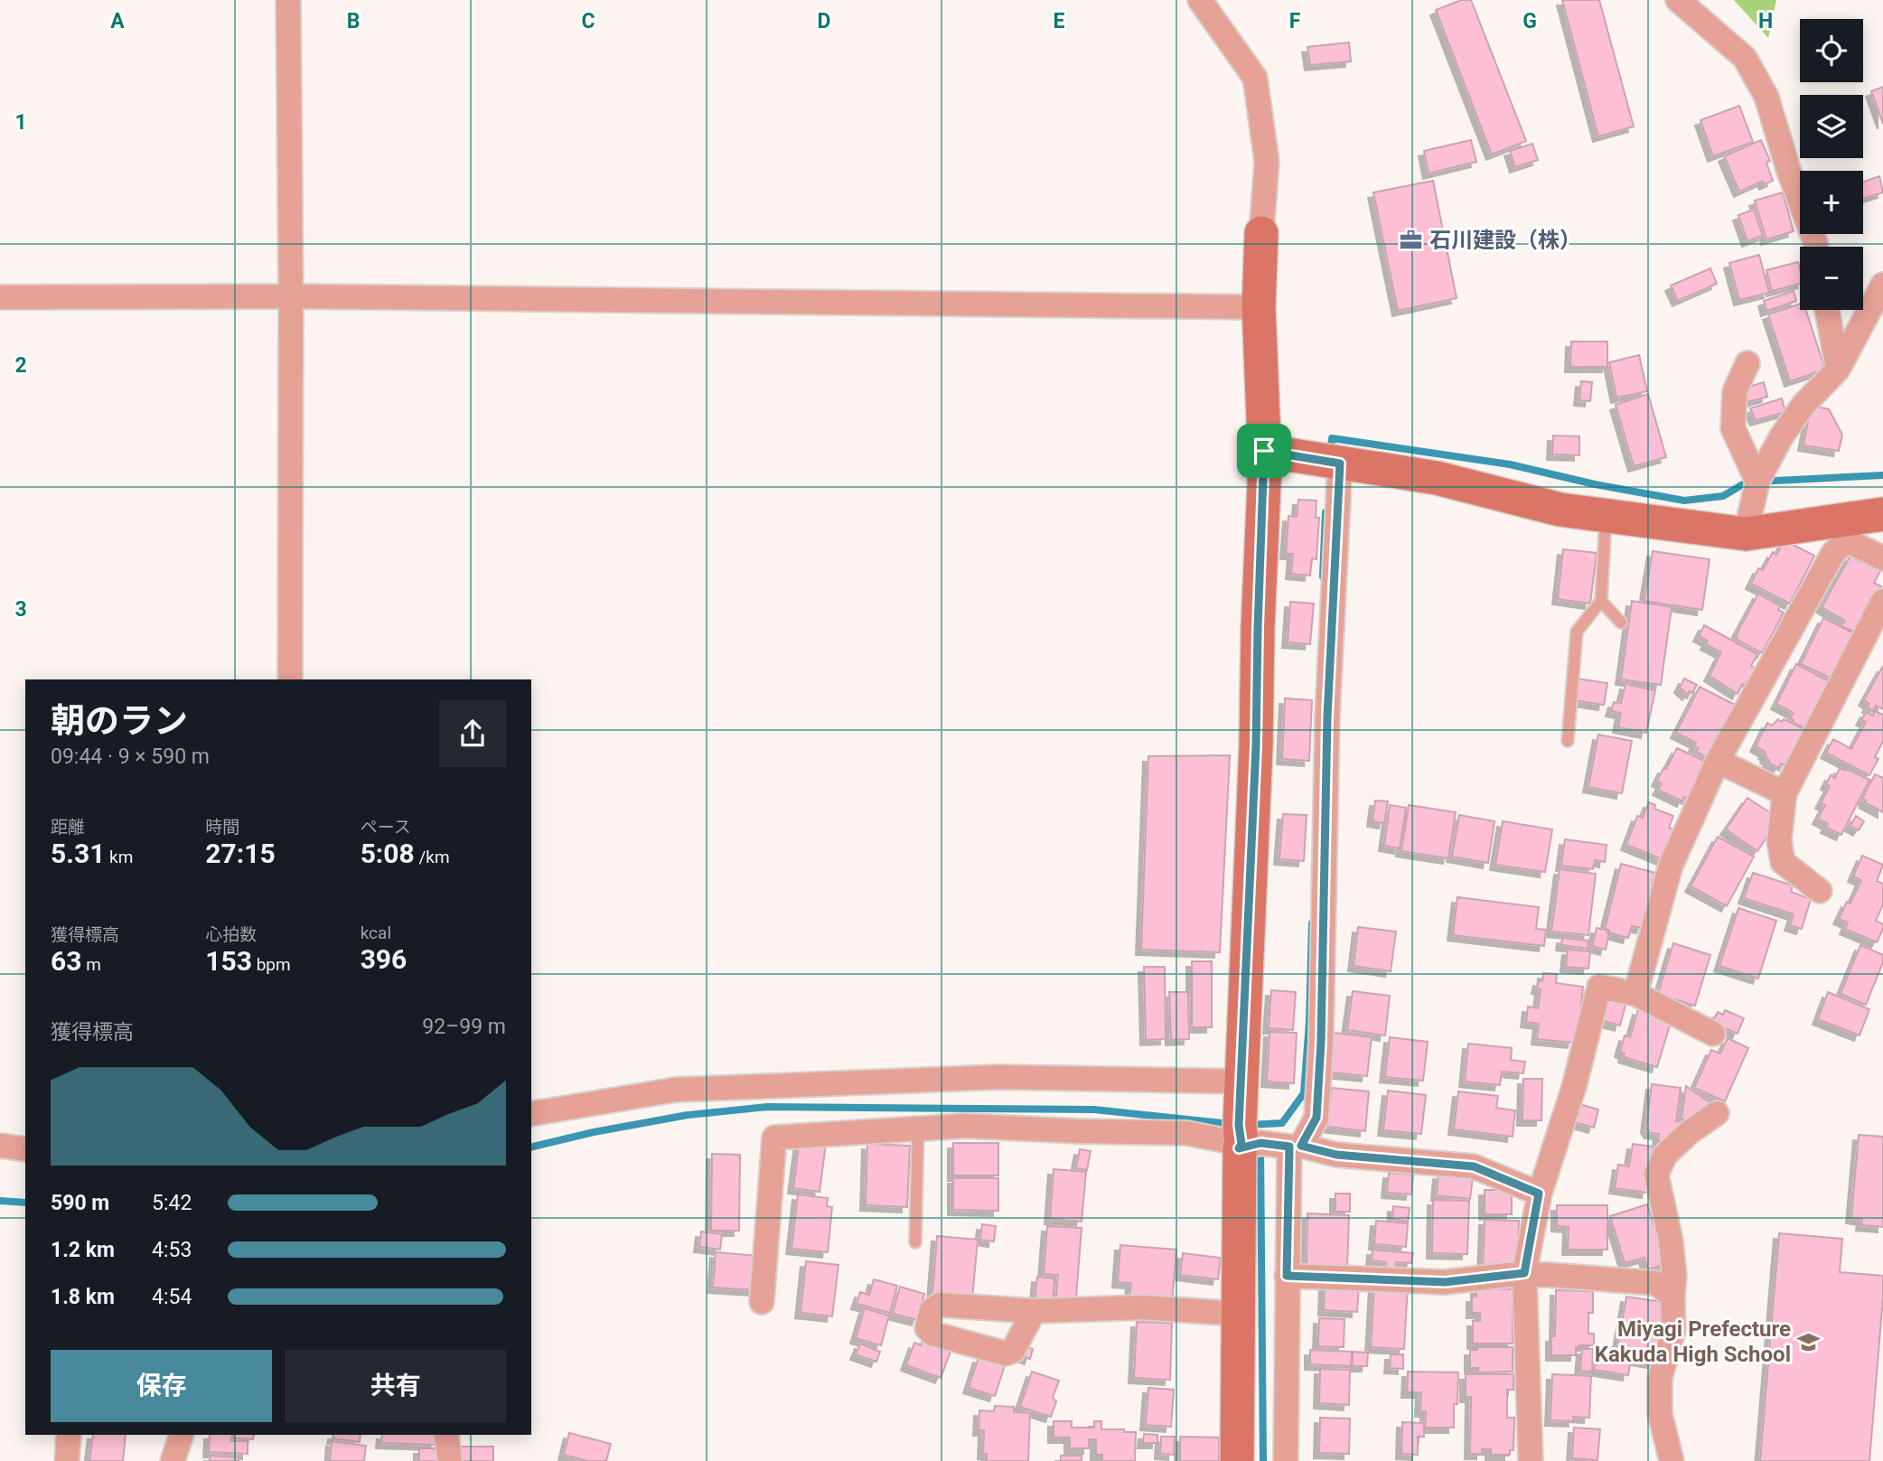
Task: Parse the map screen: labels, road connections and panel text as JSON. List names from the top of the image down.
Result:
{
  "places": {
    "office": ["石川建設（株）"],
    "school or university": ["Miyagi Prefecture Kakuda High School"]
  },
  "page": {
    "map_buttons": ["+", "−"],
    "heading": ["朝のラン", "09:44 · 9 × 590 m"],
    "stats": [
      ["距離", "5.31 km"],
      ["時間", "27:15"],
      ["ペース", "5:08 /km"],
      ["獲得標高", "63 m"],
      ["心拍数", "153 bpm"],
      ["kcal", "396"]
    ],
    "chart": ["獲得標高", "92–99 m"],
    "list": [
      {
        "name": "590 m",
        "note": "5:42"
      },
      {
        "name": "1.2 km",
        "note": "4:53"
      },
      {
        "name": "1.8 km",
        "note": "4:54"
      }
    ],
    "buttons": ["保存", "共有"]
  },
  "grid": {
    "columns": [
      "A",
      "B",
      "C",
      "D",
      "E",
      "F",
      "G",
      "H"
    ],
    "rows": ["1", "2", "3"]
  }
}
